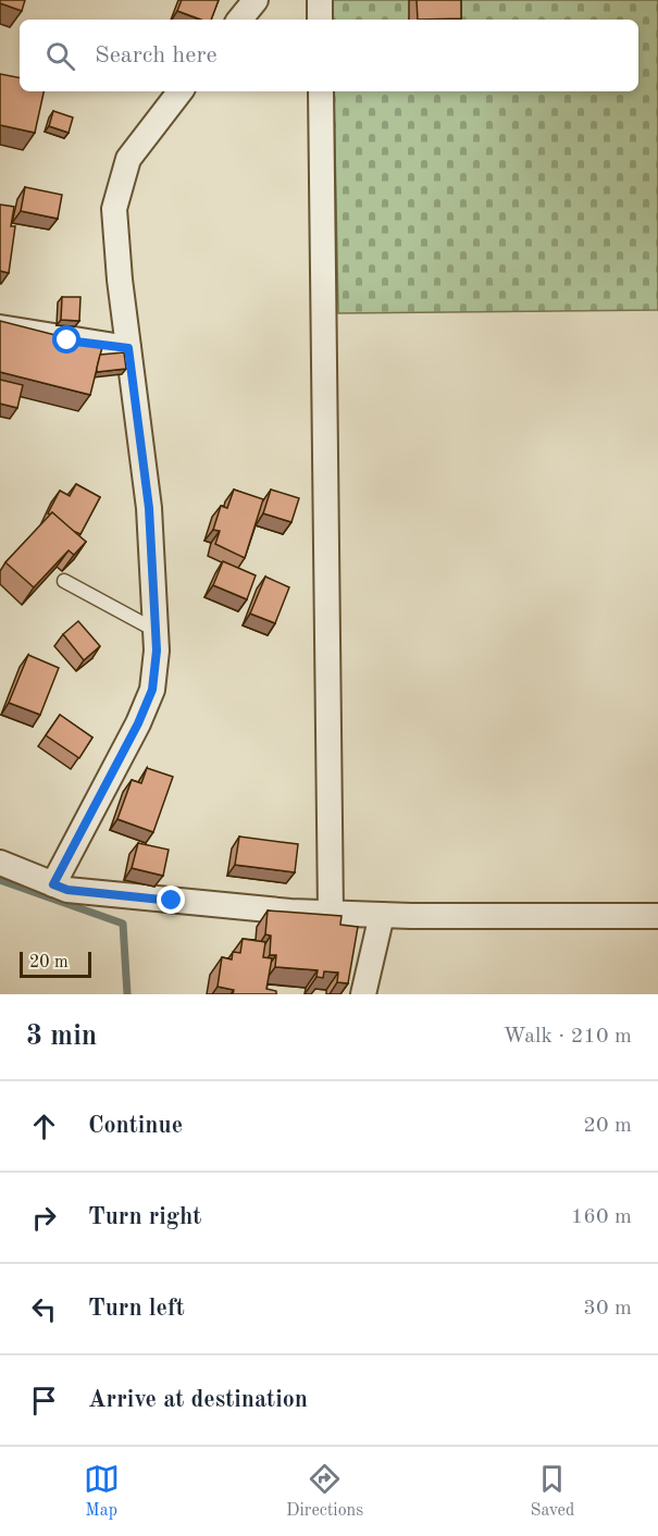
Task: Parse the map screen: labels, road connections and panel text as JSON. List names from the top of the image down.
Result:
{
  "scale_bar": "20 m",
  "page": {
    "search": "Search here",
    "scale": "20 m",
    "heading": ["3 min", "Walk · 210 m"],
    "list": [
      ["Continue", "20 m"],
      ["Turn right", "160 m"],
      ["Turn left", "30 m"],
      "Arrive at destination"
    ],
    "nav": ["Map", "Directions", "Saved"]
  }
}
